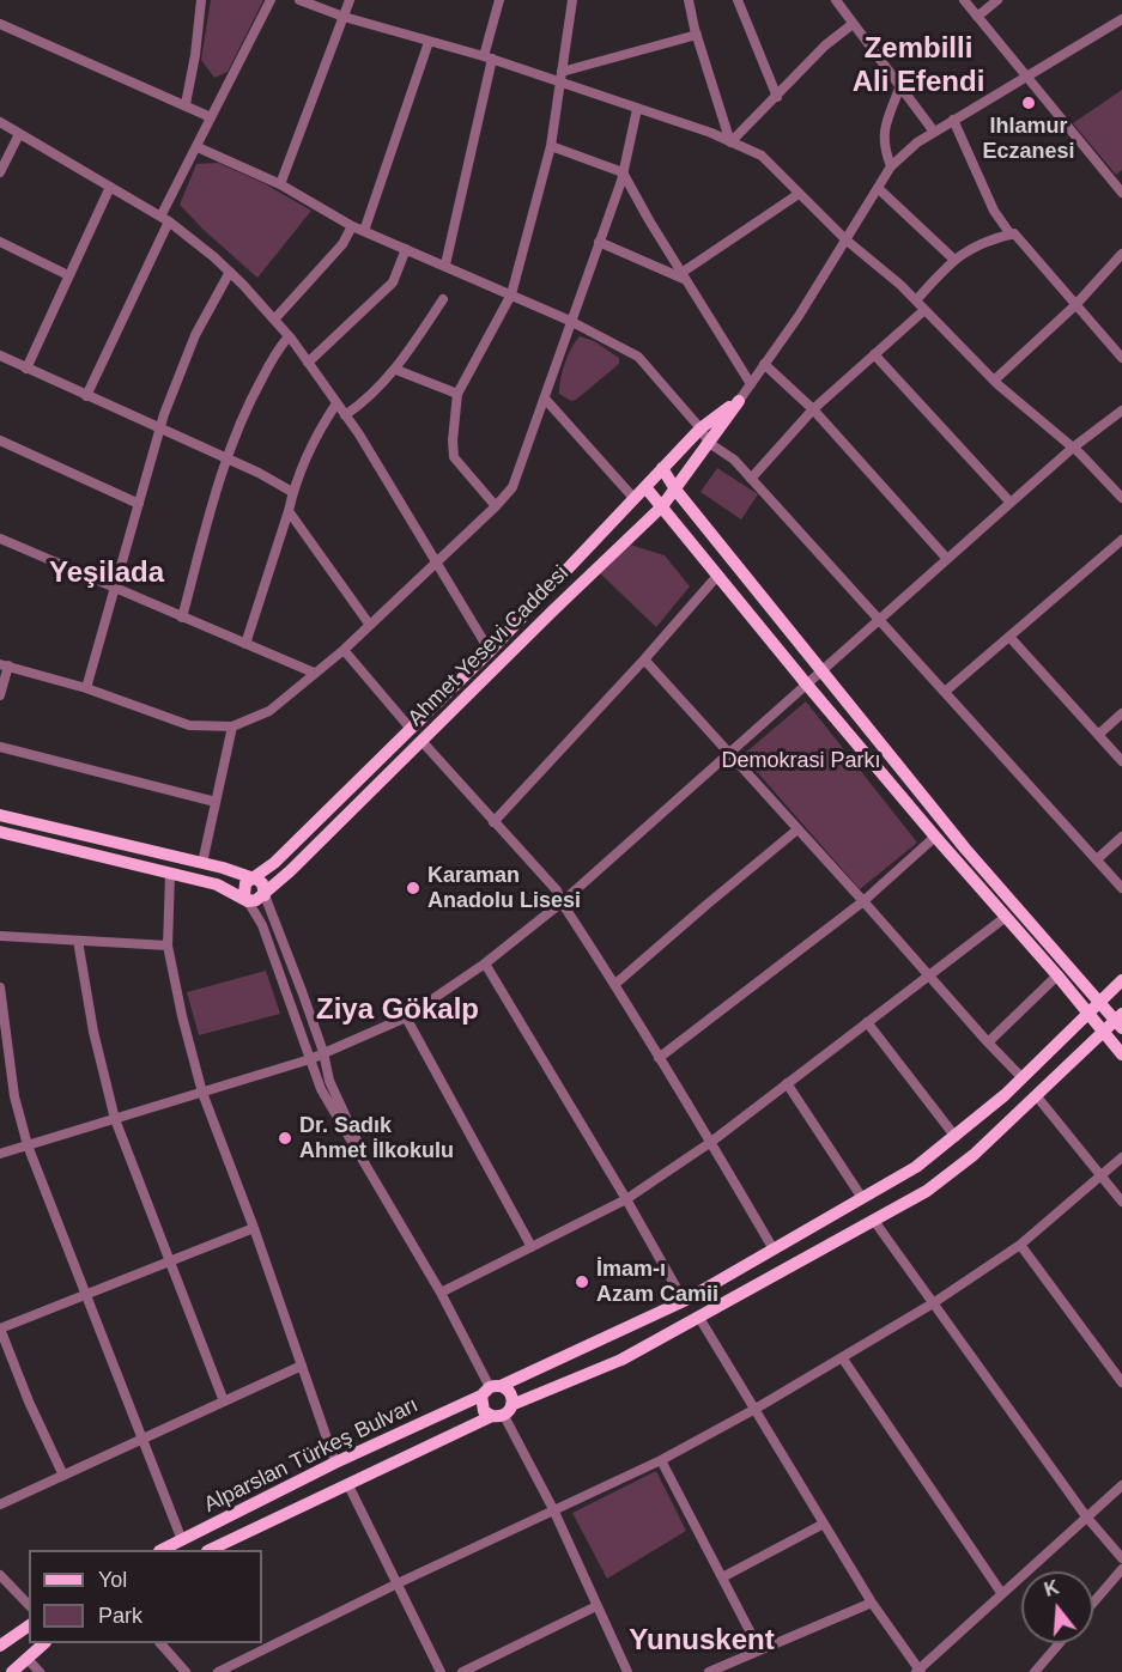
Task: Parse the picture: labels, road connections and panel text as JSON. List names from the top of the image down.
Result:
{
  "streets": {
    "main road": ["Ahmet Yesevi Caddesi", "Alparslan Türkeş Bulvarı"]
  },
  "districts": [
    "Zembilli Ali Efendi",
    "Yeşilada",
    "Ziya Gökalp",
    "Yunuskent"
  ],
  "parks": ["Demokrasi Parkı"],
  "places": [
    "Ihlamur Eczanesi",
    "Karaman Anadolu Lisesi",
    "Dr. Sadık Ahmet İlkokulu",
    "İmam-ı Azam Camii"
  ],
  "legend": ["Yol", "Park"],
  "north": "top"
}
